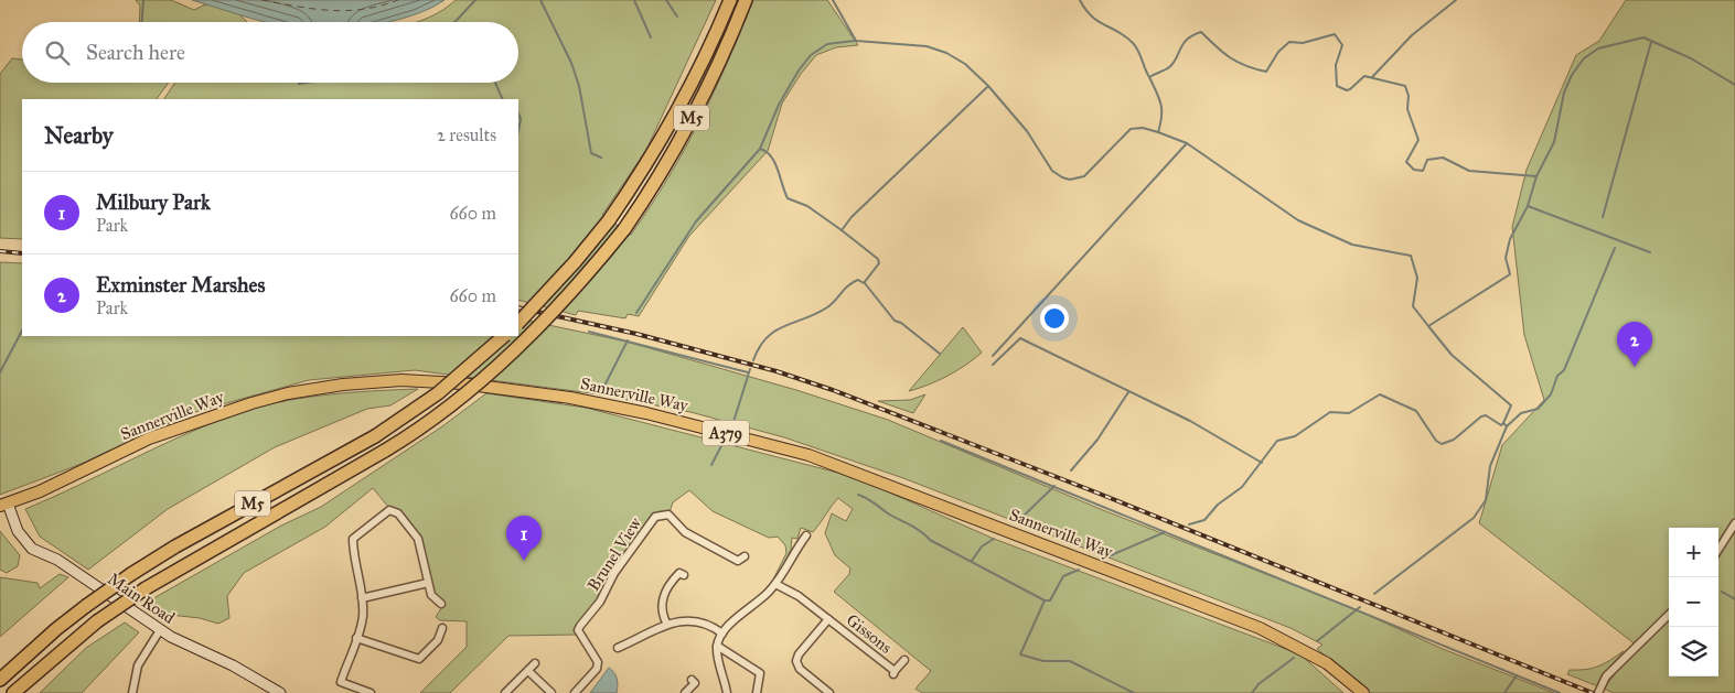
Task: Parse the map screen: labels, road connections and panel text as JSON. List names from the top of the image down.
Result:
{
  "streets": {
    "highway": ["M5"],
    "main road": ["Sannerville Way", "A379"],
    "street": ["Brunel View", "Main Road", "Gissons"]
  },
  "crossings": [
    ["Sannerville Way", "Main Road"]
  ],
  "page": {
    "search": "Search here",
    "heading": ["Nearby", "2 results"],
    "list": [
      {
        "mark": "1",
        "name": "Milbury Park",
        "note": "Park",
        "value": "660 m"
      },
      {
        "mark": "2",
        "name": "Exminster Marshes",
        "note": "Park",
        "value": "660 m"
      }
    ],
    "pins": ["2", "1"],
    "map_buttons": ["+", "−"]
  }
}
